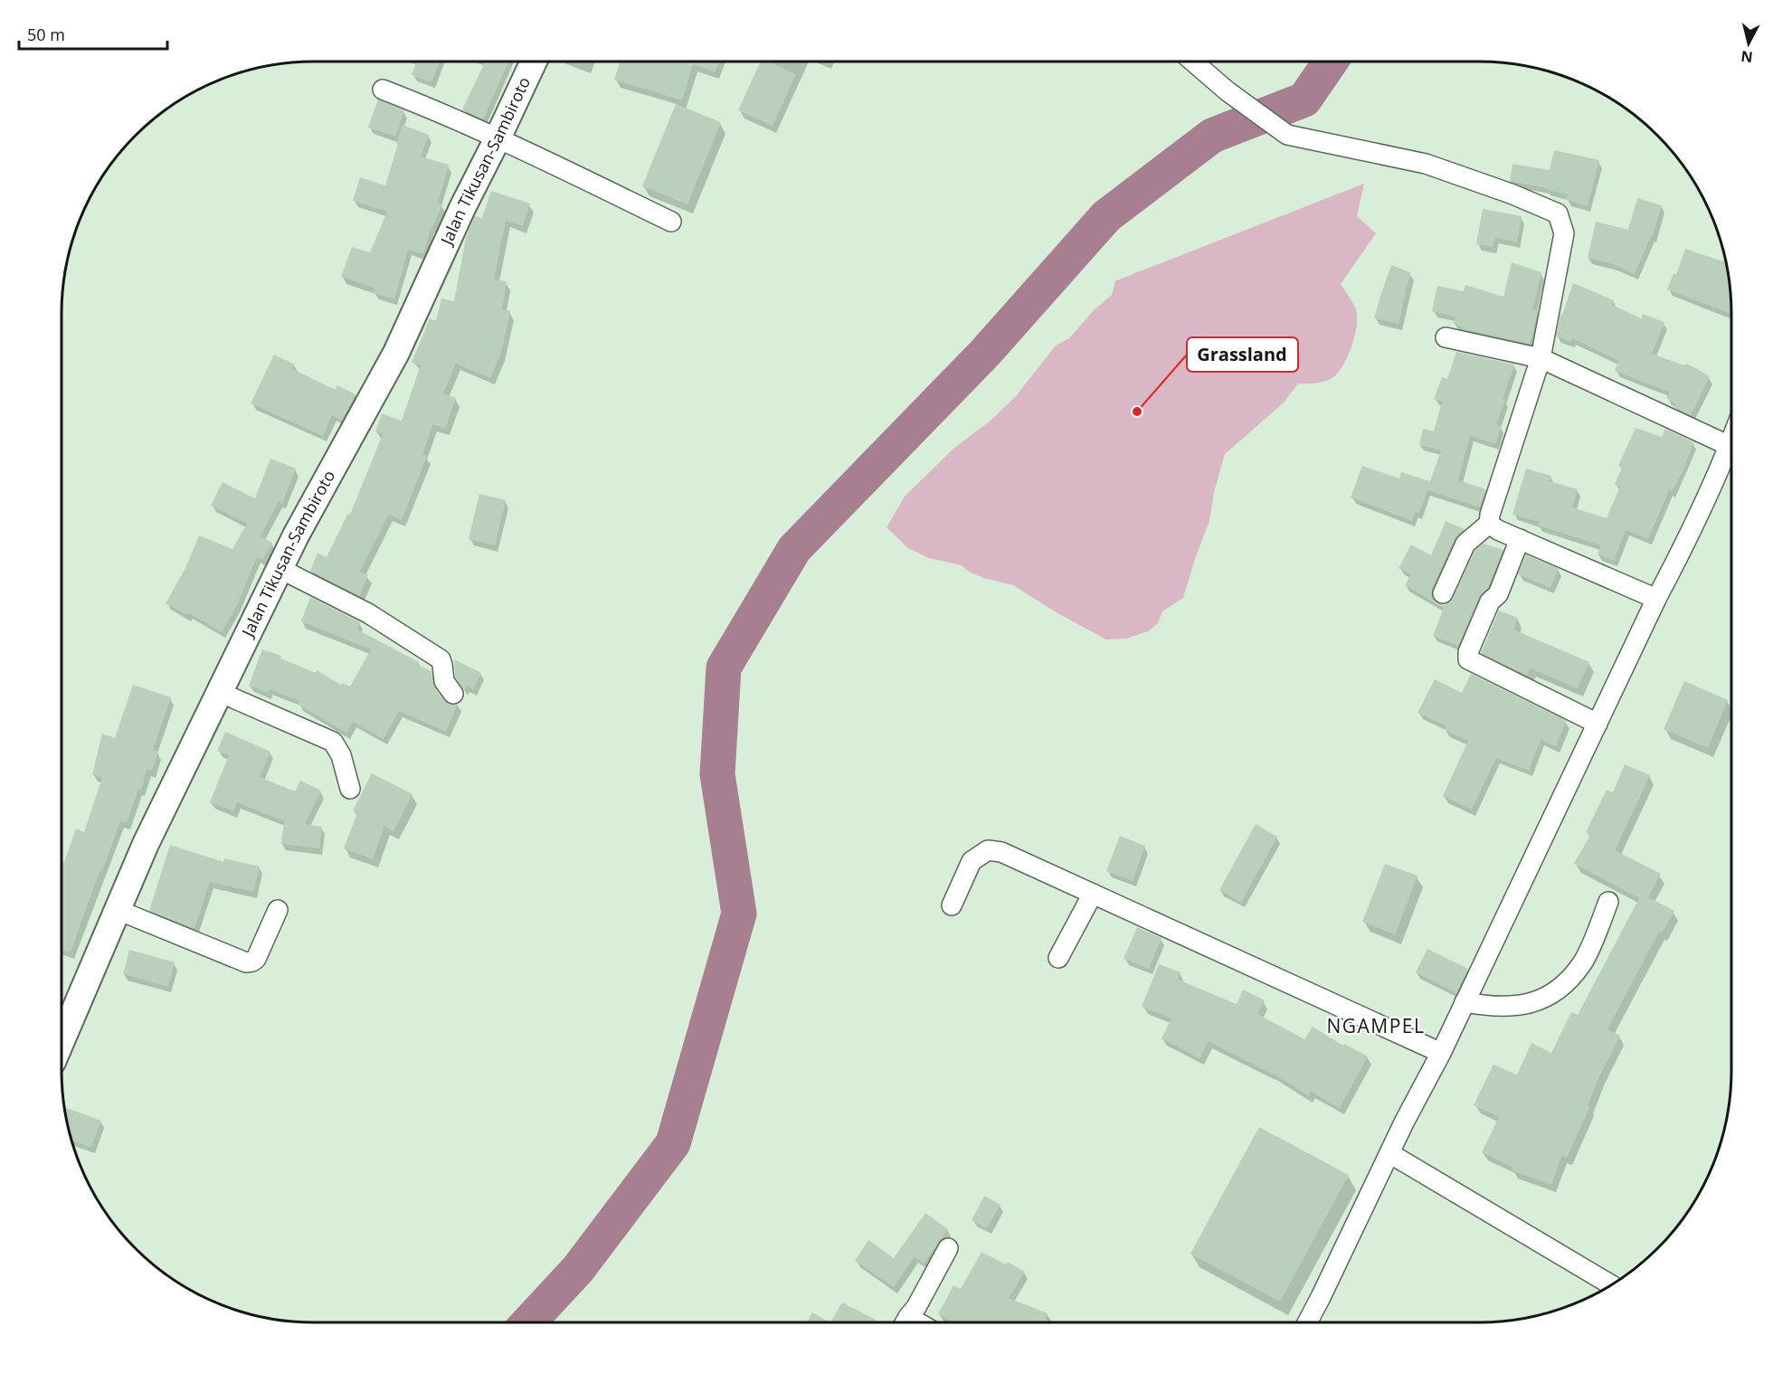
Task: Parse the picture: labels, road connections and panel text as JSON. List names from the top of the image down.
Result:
{
  "streets": {
    "street": ["Jalan Tikusan-Sambiroto"]
  },
  "districts": ["NGAMPEL"],
  "places": ["Grassland"],
  "scale_bar": "50 m",
  "north": "bottom"
}
